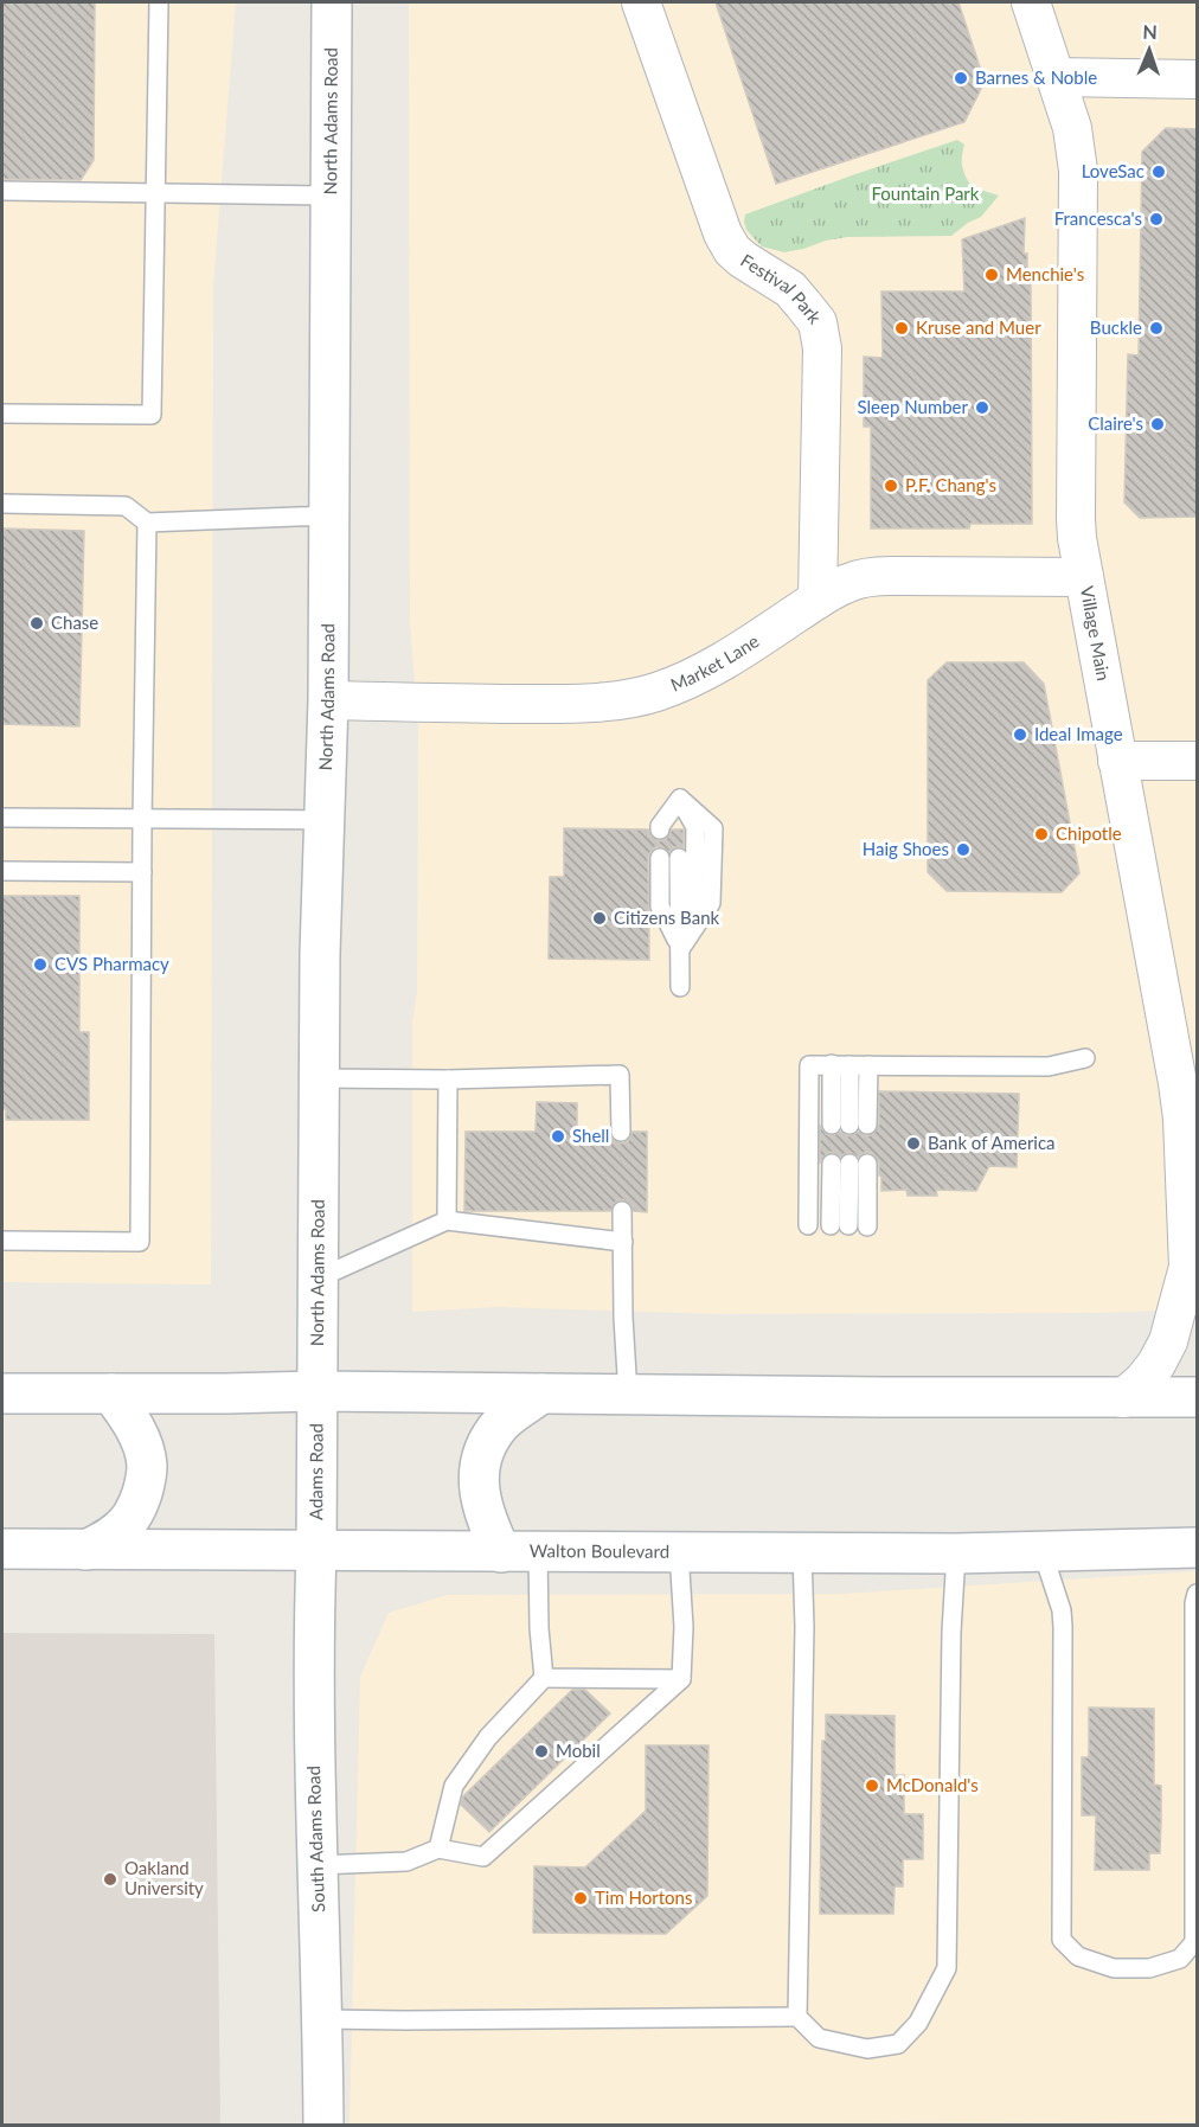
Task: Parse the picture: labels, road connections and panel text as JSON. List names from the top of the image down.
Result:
{
  "streets": {
    "main road": [
      "North Adams Road",
      "Adams Road",
      "Walton Boulevard",
      "South Adams Road"
    ],
    "street": ["Festival Park", "Village Main", "Market Lane"]
  },
  "crossings": [
    ["North Adams Road", "Market Lane"],
    ["North Adams Road", "Adams Road"],
    ["Festival Park", "Market Lane"],
    ["Village Main", "Market Lane"],
    ["Adams Road", "Walton Boulevard"],
    ["Adams Road", "South Adams Road"],
    ["Walton Boulevard", "South Adams Road"]
  ],
  "parks": ["Fountain Park"],
  "places": [
    "Barnes & Noble",
    "LoveSac",
    "Francesca's",
    "Menchie's",
    "Kruse and Muer",
    "Buckle",
    "Sleep Number",
    "Claire's",
    "P.F. Chang's",
    "Chase",
    "Ideal Image",
    "Chipotle",
    "Haig Shoes",
    "Citizens Bank",
    "CVS Pharmacy",
    "Shell",
    "Bank of America",
    "Mobil",
    "McDonald's",
    "Oakland University",
    "Tim Hortons"
  ],
  "north": "top"
}
